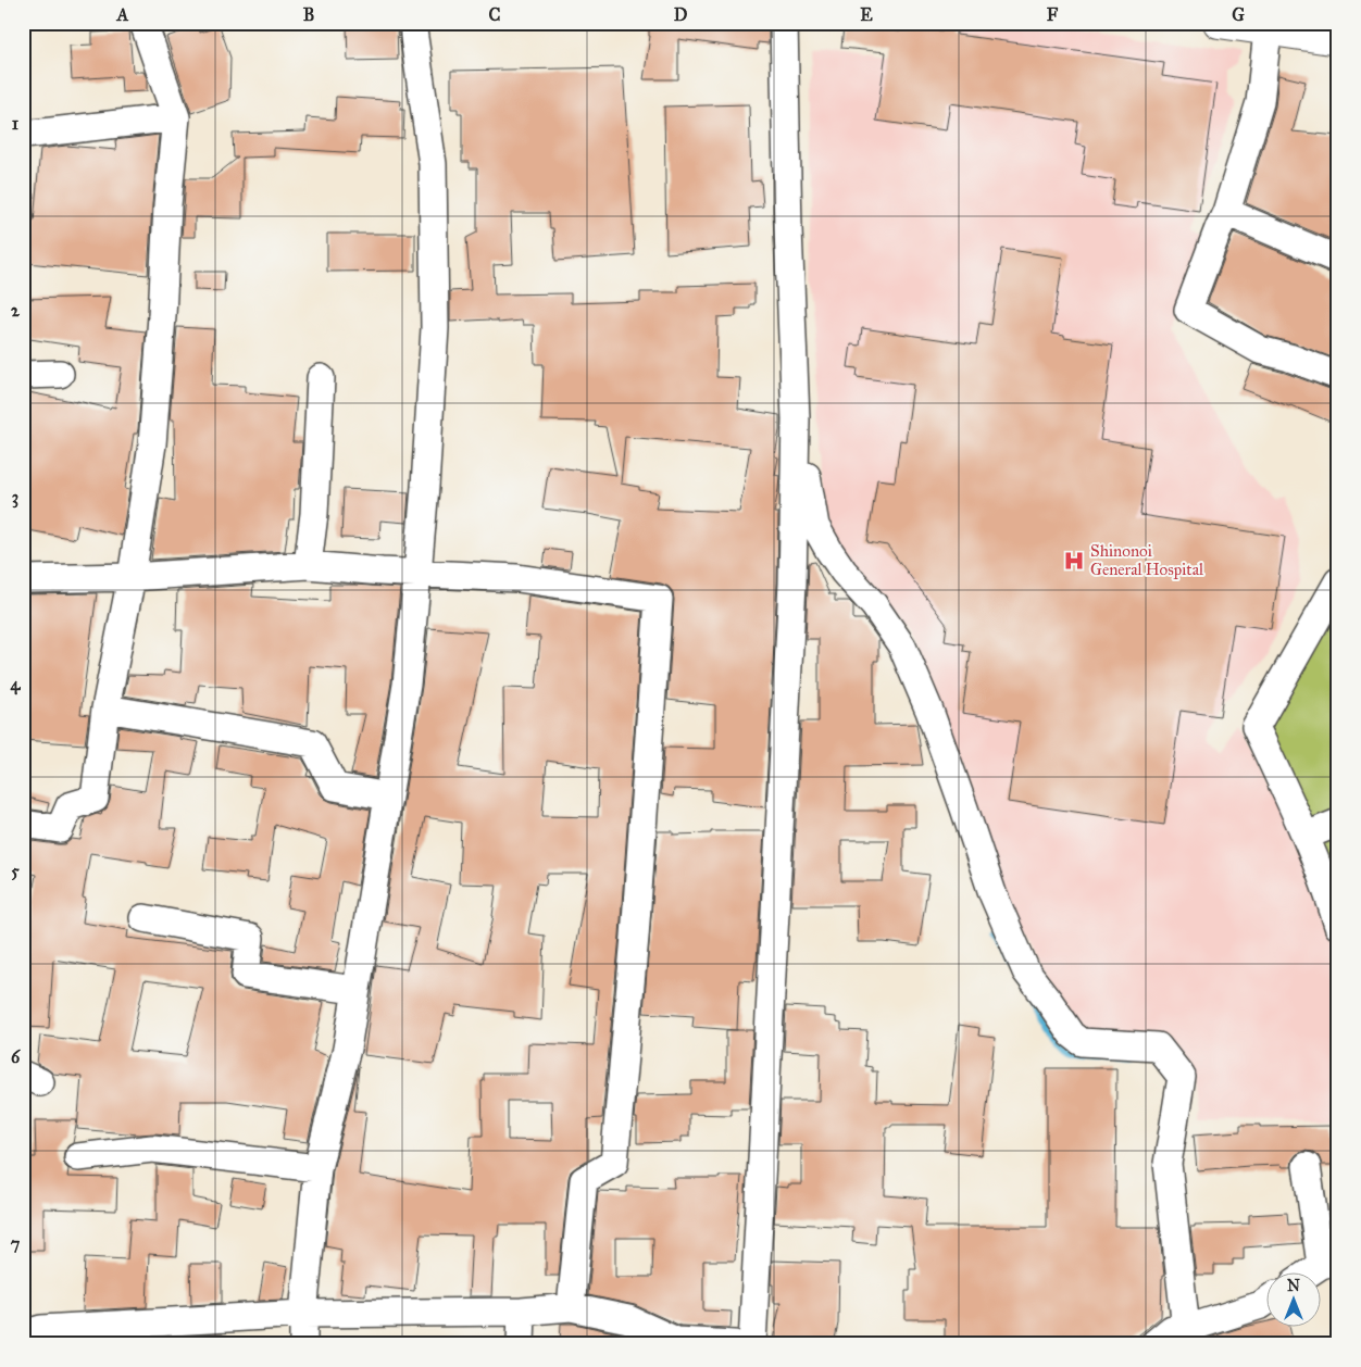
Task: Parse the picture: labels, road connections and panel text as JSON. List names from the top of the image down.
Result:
{
  "places": {
    "hospital": ["Shinonoi General Hospital"]
  },
  "north": "top",
  "grid": {
    "columns": [
      "A",
      "B",
      "C",
      "D",
      "E",
      "F",
      "G"
    ],
    "rows": [
      "1",
      "2",
      "3",
      "4",
      "5",
      "6",
      "7"
    ]
  }
}
